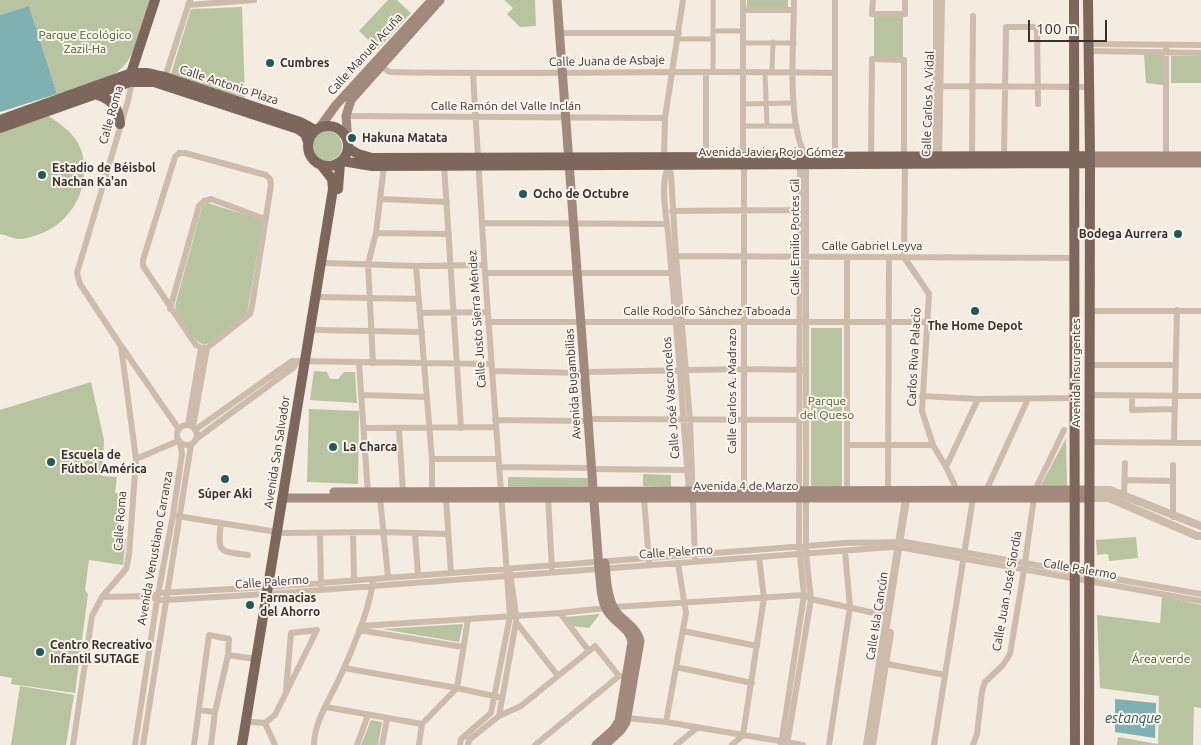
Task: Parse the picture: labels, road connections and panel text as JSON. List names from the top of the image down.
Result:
{
  "streets": {
    "main road": [
      "Calle Manuel Acuña",
      "Calle Antonio Plaza",
      "Avenida Javier Rojo Gómez",
      "Avenida Insurgentes",
      "Avenida Bugambilias",
      "Avenida San Salvador",
      "Avenida 4 de Marzo"
    ],
    "street": [
      "Calle Juana de Asbaje",
      "Calle Carlos A. Vidal",
      "Calle Ramón del Valle Inclán",
      "Calle Roma",
      "Calle Emilio Portes Gil",
      "Calle Gabriel Leyva",
      "Calle Rodolfo Sánchez Taboada",
      "Calle Justo Sierra Méndez",
      "Carlos Riva Palacio",
      "Calle Carlos A. Madrazo",
      "Calle José Vasconcelos",
      "Avenida Venustiano Carranza",
      "Calle Palermo",
      "Calle Juan José Siordia",
      "Calle Isla Cancún"
    ]
  },
  "crossings": [
    ["Calle Manuel Acuña", "Calle Juana de Asbaje"],
    ["Calle Manuel Acuña", "Calle Antonio Plaza"],
    ["Calle Manuel Acuña", "Calle Ramón del Valle Inclán"],
    ["Calle Manuel Acuña", "Avenida Javier Rojo Gómez"],
    ["Calle Manuel Acuña", "Avenida San Salvador"],
    ["Calle Juana de Asbaje", "Calle Justo Sierra Méndez"],
    ["Calle Juana de Asbaje", "Avenida Bugambilias"],
    ["Calle Juana de Asbaje", "Calle Carlos A. Madrazo"],
    ["Calle Juana de Asbaje", "Calle José Vasconcelos"],
    ["Calle Antonio Plaza", "Calle Roma"],
    ["Calle Antonio Plaza", "Avenida Javier Rojo Gómez"],
    ["Calle Antonio Plaza", "Avenida San Salvador"],
    ["Calle Carlos A. Vidal", "Avenida Javier Rojo Gómez"],
    ["Calle Ramón del Valle Inclán", "Calle Justo Sierra Méndez"],
    ["Calle Ramón del Valle Inclán", "Avenida Bugambilias"],
    ["Calle Ramón del Valle Inclán", "Calle José Vasconcelos"],
    ["Calle Roma", "Avenida Venustiano Carranza"],
    ["Calle Roma", "Calle Palermo"],
    ["Avenida Javier Rojo Gómez", "Calle Emilio Portes Gil"],
    ["Avenida Javier Rojo Gómez", "Calle Justo Sierra Méndez"],
    ["Avenida Javier Rojo Gómez", "Avenida Insurgentes"],
    ["Avenida Javier Rojo Gómez", "Avenida Bugambilias"],
    ["Avenida Javier Rojo Gómez", "Calle Carlos A. Madrazo"],
    ["Avenida Javier Rojo Gómez", "Calle José Vasconcelos"],
    ["Avenida Javier Rojo Gómez", "Avenida San Salvador"],
    ["Calle Emilio Portes Gil", "Calle Gabriel Leyva"],
    ["Calle Emilio Portes Gil", "Calle Rodolfo Sánchez Taboada"],
    ["Calle Emilio Portes Gil", "Avenida 4 de Marzo"],
    ["Calle Emilio Portes Gil", "Calle Palermo"],
    ["Calle Gabriel Leyva", "Carlos Riva Palacio"],
    ["Calle Gabriel Leyva", "Avenida Insurgentes"],
    ["Calle Gabriel Leyva", "Calle Carlos A. Madrazo"],
    ["Calle Gabriel Leyva", "Calle José Vasconcelos"],
    ["Calle Rodolfo Sánchez Taboada", "Calle Justo Sierra Méndez"],
    ["Calle Rodolfo Sánchez Taboada", "Carlos Riva Palacio"],
    ["Calle Rodolfo Sánchez Taboada", "Avenida Bugambilias"],
    ["Calle Rodolfo Sánchez Taboada", "Calle Carlos A. Madrazo"],
    ["Calle Rodolfo Sánchez Taboada", "Calle José Vasconcelos"],
    ["Calle Justo Sierra Méndez", "Avenida 4 de Marzo"],
    ["Calle Justo Sierra Méndez", "Calle Palermo"],
    ["Carlos Riva Palacio", "Avenida 4 de Marzo"],
    ["Avenida Insurgentes", "Avenida 4 de Marzo"],
    ["Avenida Insurgentes", "Calle Palermo"],
    ["Avenida Bugambilias", "Avenida 4 de Marzo"],
    ["Avenida Bugambilias", "Calle Palermo"],
    ["Calle Carlos A. Madrazo", "Avenida 4 de Marzo"],
    ["Calle José Vasconcelos", "Avenida 4 de Marzo"],
    ["Calle José Vasconcelos", "Calle Palermo"],
    ["Avenida San Salvador", "Avenida 4 de Marzo"],
    ["Avenida San Salvador", "Calle Palermo"],
    ["Avenida 4 de Marzo", "Calle Juan José Siordia"],
    ["Avenida 4 de Marzo", "Calle Isla Cancún"],
    ["Avenida Venustiano Carranza", "Calle Palermo"],
    ["Calle Palermo", "Calle Juan José Siordia"],
    ["Calle Palermo", "Calle Isla Cancún"]
  ],
  "water": ["estanque"],
  "parks": ["Parque Ecológico Zazil-Ha", "Parque del Queso", "Área verde"],
  "places": [
    "Cumbres",
    "Hakuna Matata",
    "Estadio de Béisbol Nachan Ka'an",
    "Ocho de Octubre",
    "Bodega Aurrera",
    "The Home Depot",
    "La Charca",
    "Escuela de Fútbol América",
    "Súper Aki",
    "Farmacias del Ahorro",
    "Centro Recreativo Infantil SUTAGE"
  ],
  "scale_bar": "100 m"
}
